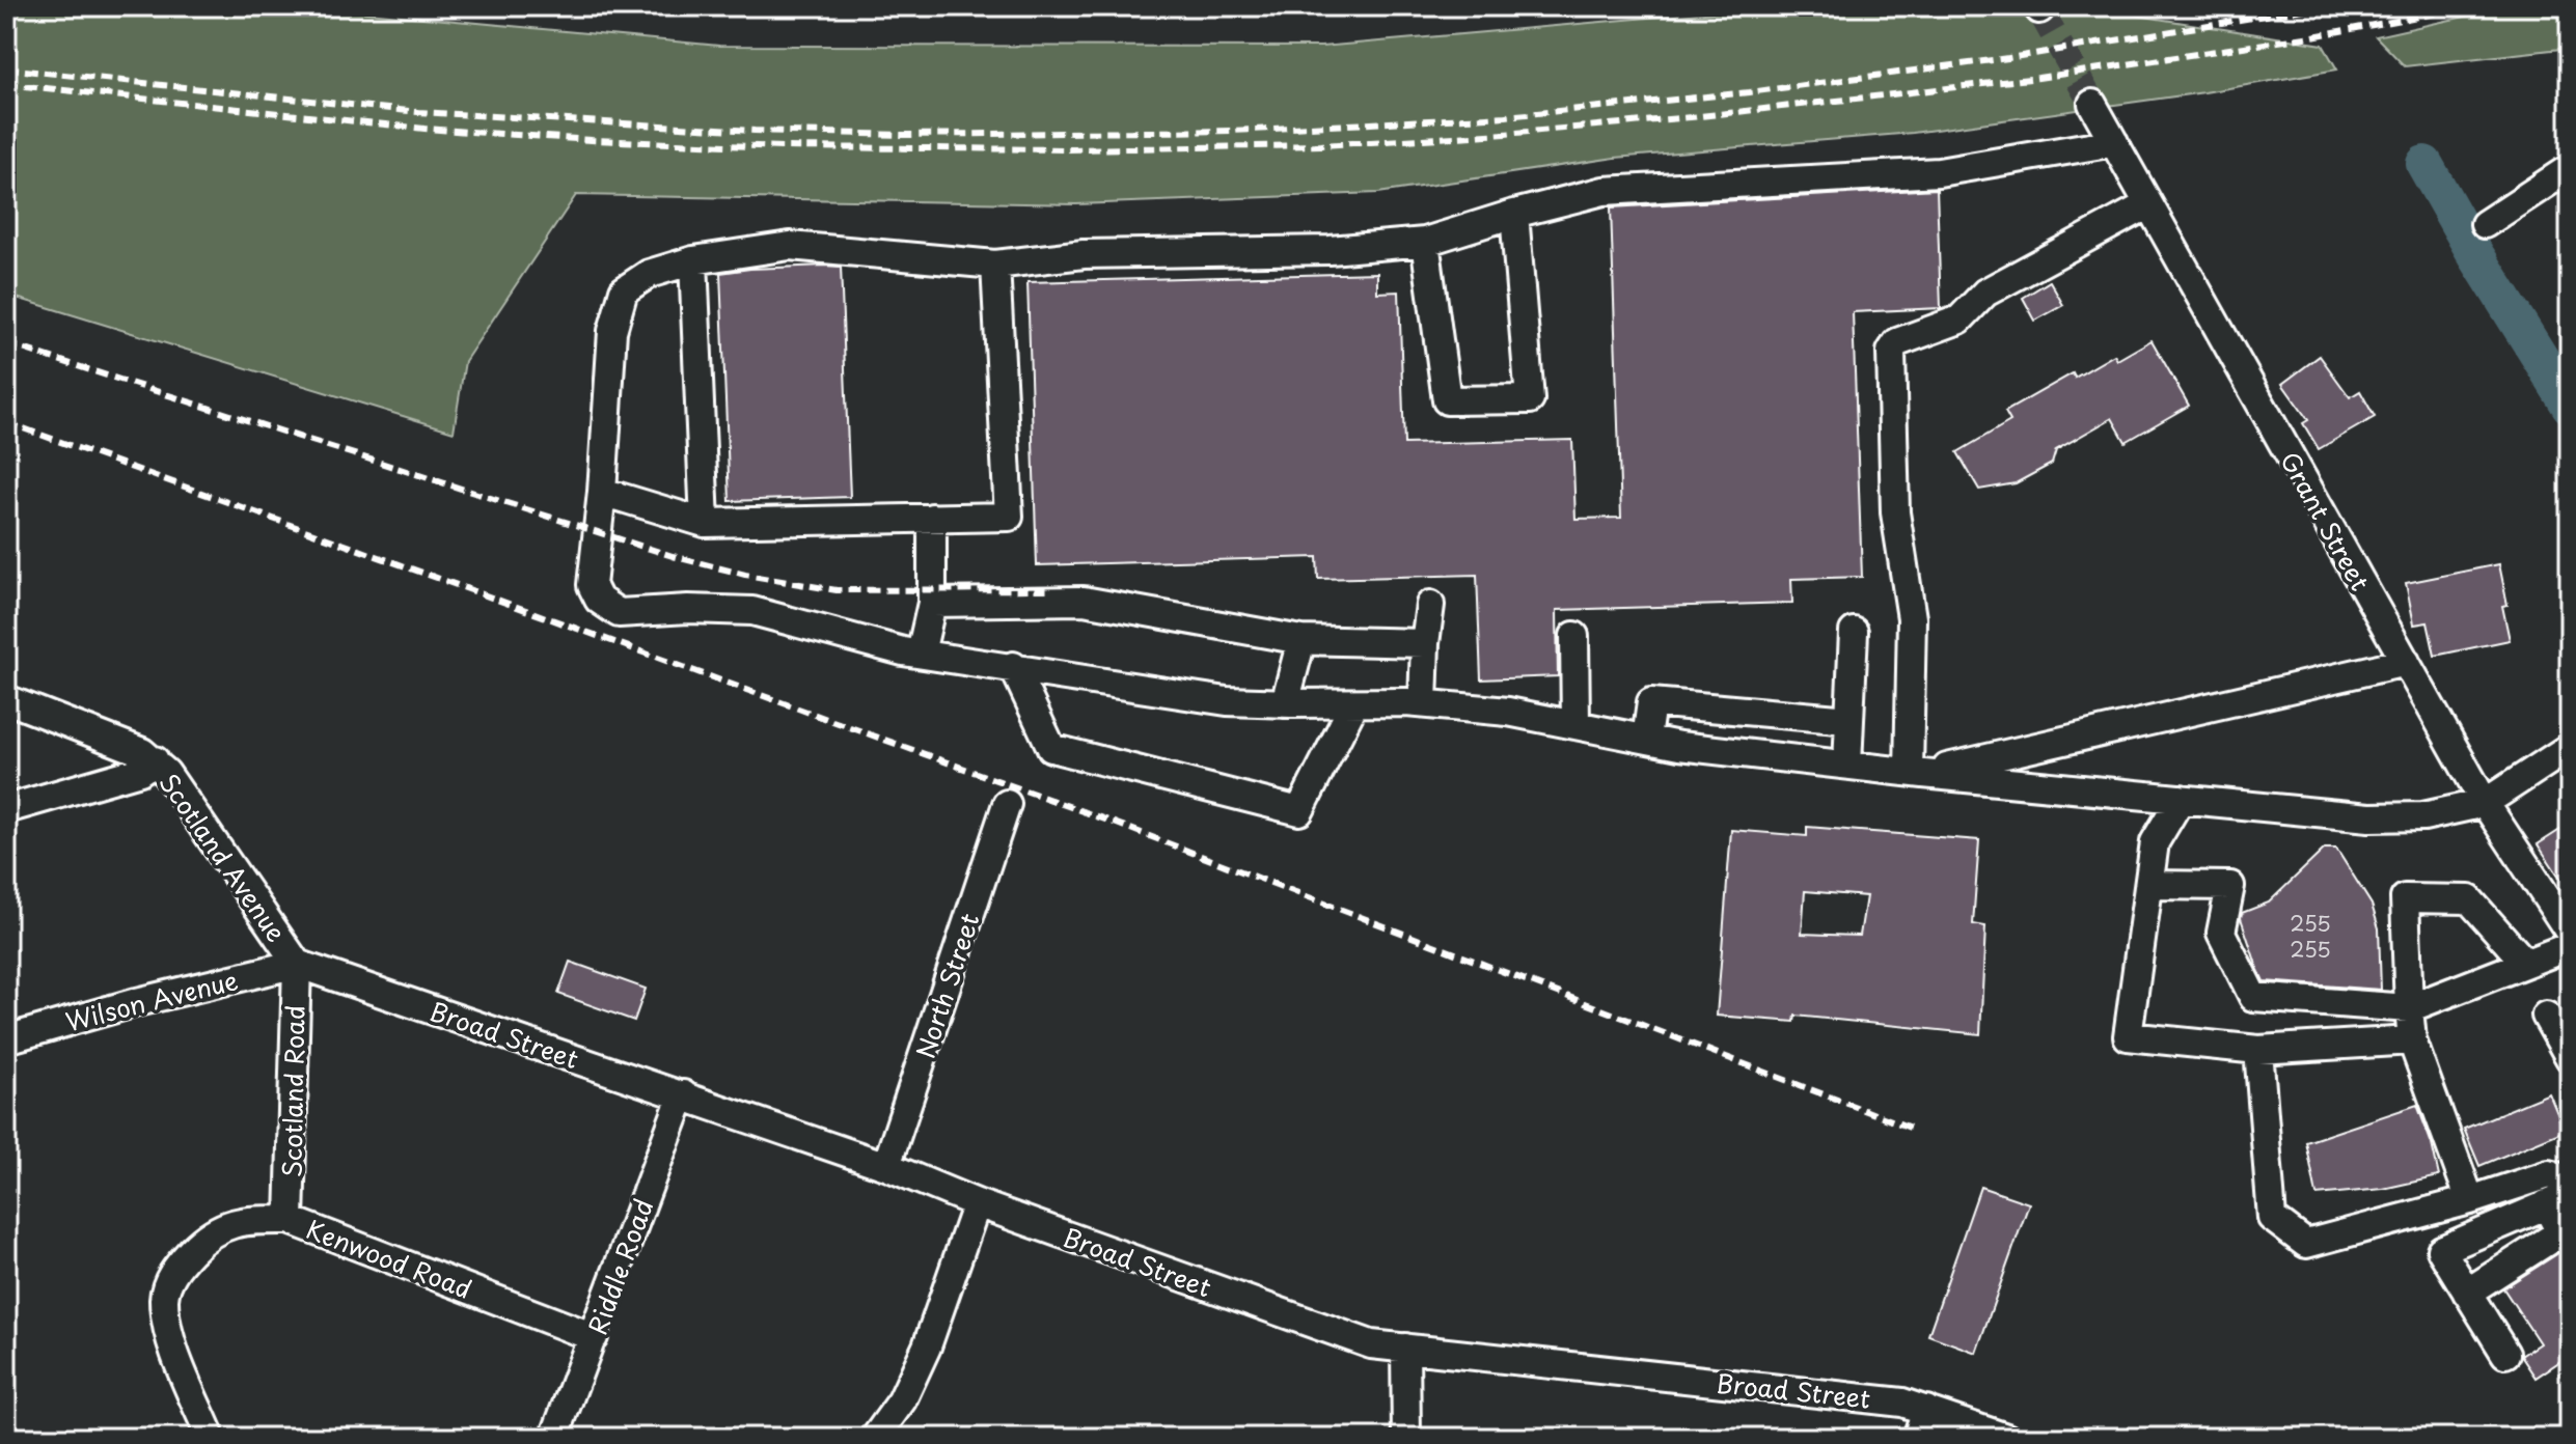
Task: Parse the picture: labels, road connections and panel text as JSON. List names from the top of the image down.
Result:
{
  "streets": {
    "street": [
      "Grant Street",
      "Scotland Avenue",
      "North Street",
      "Wilson Avenue",
      "Broad Street",
      "Scotland Road",
      "Kenwood Road",
      "Riddle Road"
    ]
  },
  "crossings": [
    ["Scotland Avenue", "Wilson Avenue"],
    ["Scotland Avenue", "Broad Street"],
    ["Scotland Avenue", "Scotland Road"],
    ["North Street", "Broad Street"],
    ["Wilson Avenue", "Broad Street"],
    ["Wilson Avenue", "Scotland Road"],
    ["Broad Street", "Scotland Road"],
    ["Broad Street", "Riddle Road"],
    ["Scotland Road", "Kenwood Road"],
    ["Kenwood Road", "Riddle Road"]
  ],
  "house_numbers": ["255", "255"]
}
